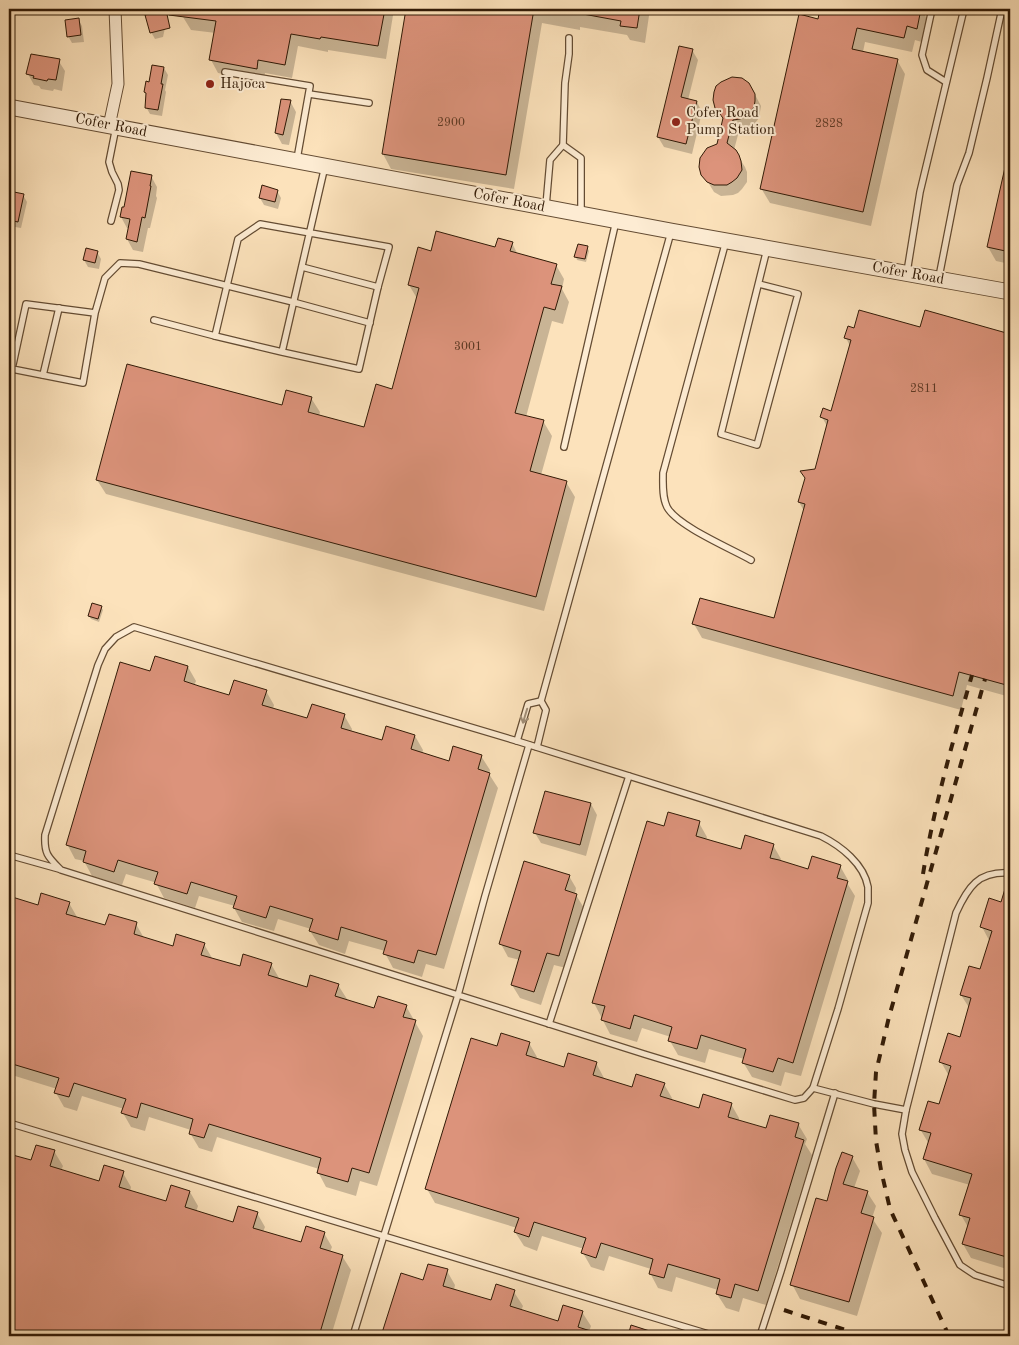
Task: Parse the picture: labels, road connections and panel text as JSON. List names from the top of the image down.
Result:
{
  "streets": {
    "street": ["Cofer Road"]
  },
  "places": ["Hajoca", "Cofer Road Pump Station"],
  "house_numbers": [
    "2900",
    "2828",
    "3001",
    "2811"
  ]
}
